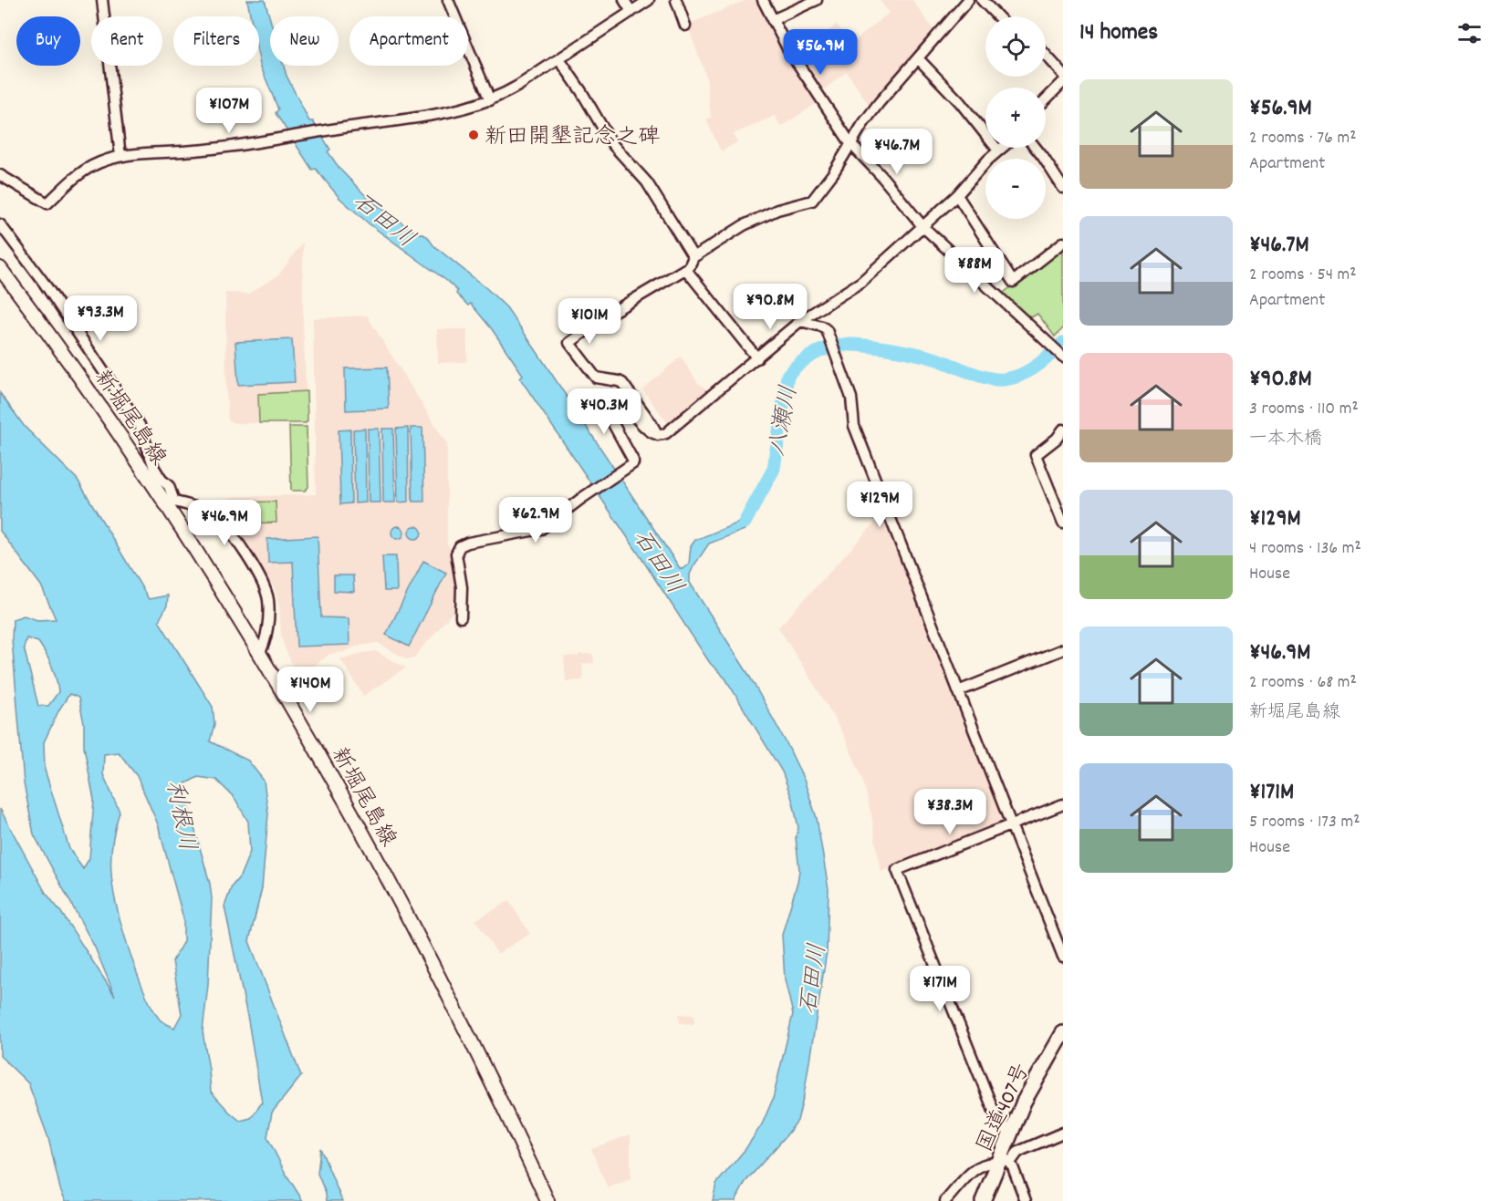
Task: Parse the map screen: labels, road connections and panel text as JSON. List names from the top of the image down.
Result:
{
  "streets": {
    "highway": ["国道407号"],
    "main road": ["新堀尾島線"]
  },
  "water": ["石田川", "八瀬川", "利根川"],
  "places": ["新田開墾記念之碑"],
  "page": {
    "heading": "14 homes",
    "map_buttons": ["+", "−"],
    "chip": [
      "Buy",
      "Rent",
      "Filters",
      "New",
      "Apartment"
    ],
    "price": [
      "¥56.9M",
      "¥107M",
      "¥46.7M",
      "¥88M",
      "¥90.8M",
      "¥93.3M",
      "¥101M",
      "¥40.3M",
      "¥129M",
      "¥62.9M",
      "¥46.9M",
      "¥140M",
      "¥38.3M",
      "¥171M"
    ],
    "list": [
      {
        "name": "¥56.9M",
        "note": "2 rooms · 76 m² · Apartment"
      },
      {
        "name": "¥46.7M",
        "note": "2 rooms · 54 m² · Apartment"
      },
      {
        "name": "¥90.8M",
        "note": "3 rooms · 110 m² · 一本木橋"
      },
      {
        "name": "¥129M",
        "note": "4 rooms · 136 m² · House"
      },
      {
        "name": "¥46.9M",
        "note": "2 rooms · 68 m² · 新堀尾島線"
      },
      {
        "name": "¥171M",
        "note": "5 rooms · 173 m² · House"
      }
    ]
  }
}
